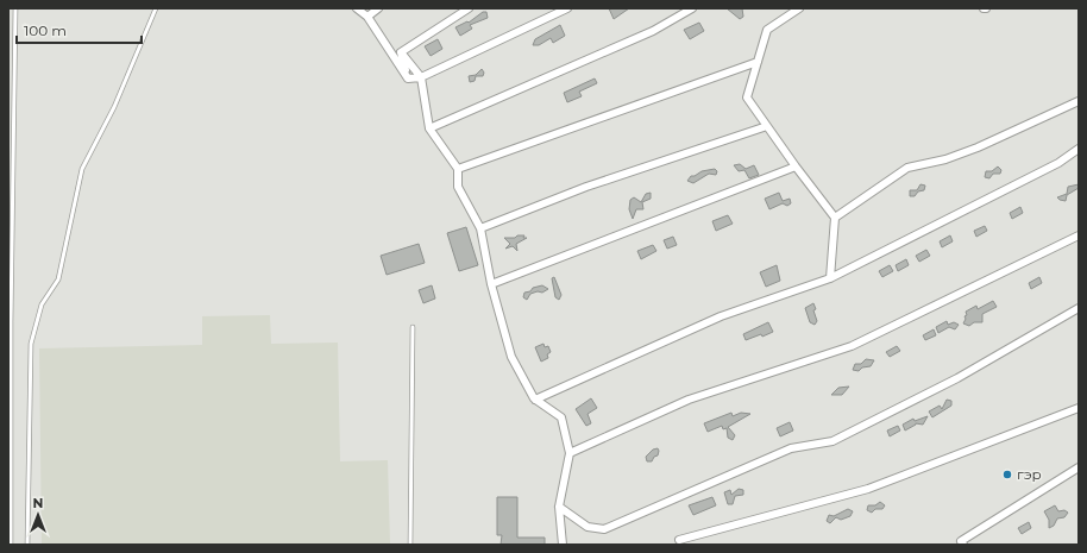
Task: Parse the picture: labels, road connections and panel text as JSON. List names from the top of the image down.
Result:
{
  "places": ["гэр"],
  "scale_bar": "100 m",
  "north": "top"
}
